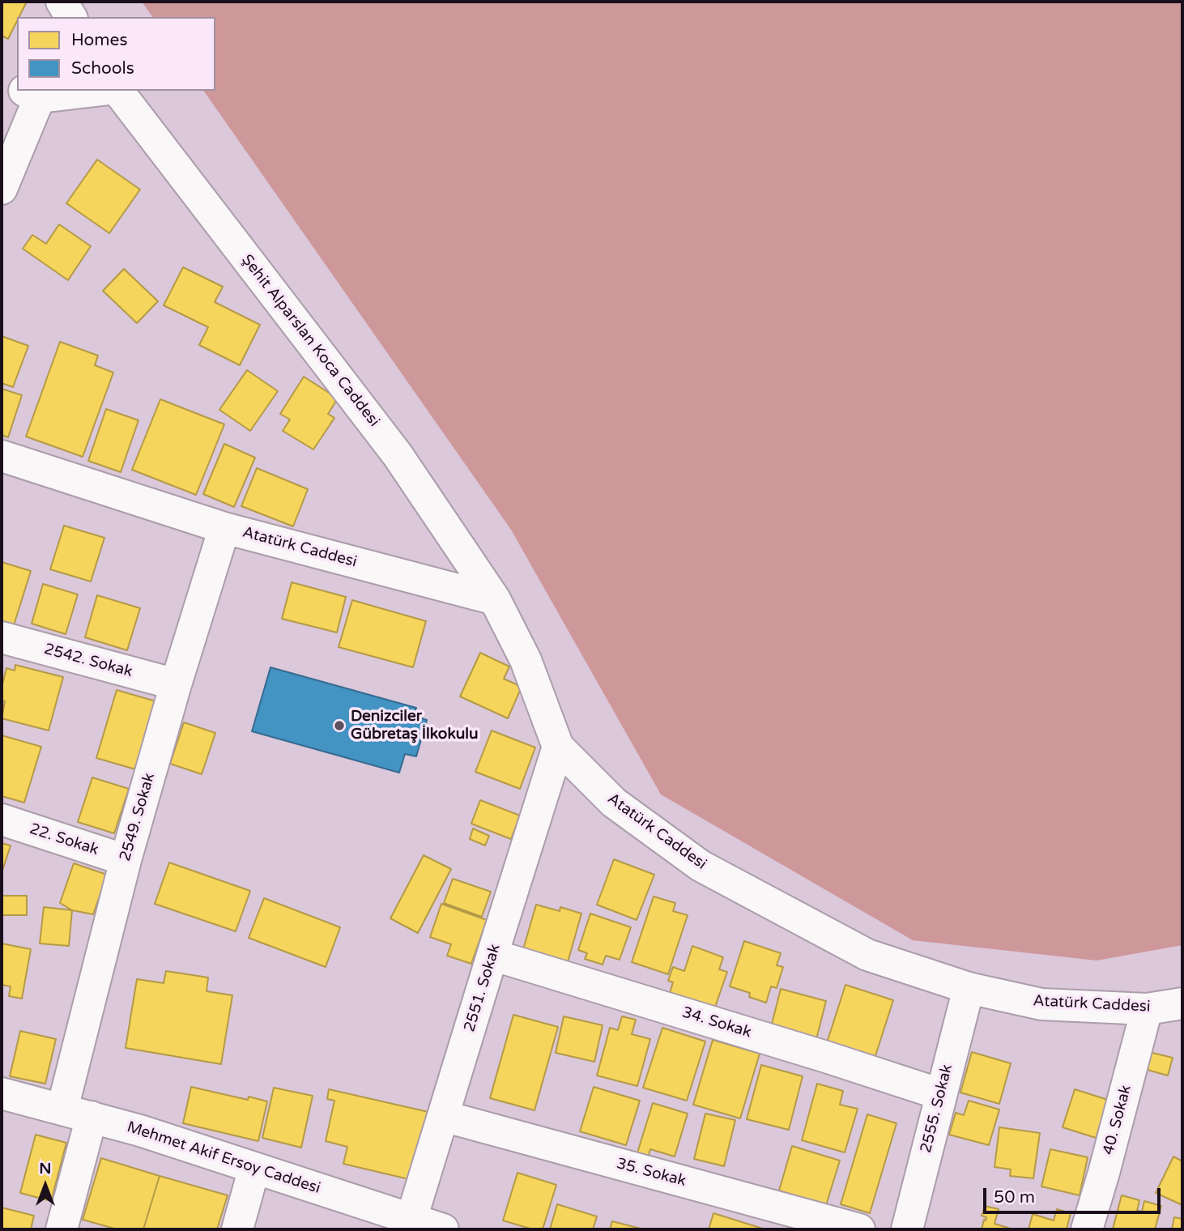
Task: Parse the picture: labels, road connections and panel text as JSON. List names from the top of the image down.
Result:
{
  "streets": {
    "street": [
      "Şehit Alparslan Koca Caddesi",
      "Atatürk Caddesi",
      "2542. Sokak",
      "2549. Sokak",
      "22. Sokak",
      "2551. Sokak",
      "34. Sokak",
      "2555. Sokak",
      "40. Sokak",
      "Mehmet Akif Ersoy Caddesi",
      "35. Sokak"
    ]
  },
  "crossings": [
    ["Şehit Alparslan Koca Caddesi", "Atatürk Caddesi"],
    ["Atatürk Caddesi", "2549. Sokak"],
    ["Atatürk Caddesi", "2551. Sokak"],
    ["Atatürk Caddesi", "2555. Sokak"],
    ["Atatürk Caddesi", "40. Sokak"],
    ["2542. Sokak", "2549. Sokak"],
    ["2549. Sokak", "22. Sokak"],
    ["2549. Sokak", "Mehmet Akif Ersoy Caddesi"],
    ["2551. Sokak", "34. Sokak"],
    ["2551. Sokak", "Mehmet Akif Ersoy Caddesi"],
    ["2551. Sokak", "35. Sokak"],
    ["34. Sokak", "2555. Sokak"]
  ],
  "places": ["Denizciler Gübretaş İlkokulu"],
  "legend": ["Homes", "Schools"],
  "scale_bar": "50 m",
  "north": "top"
}
